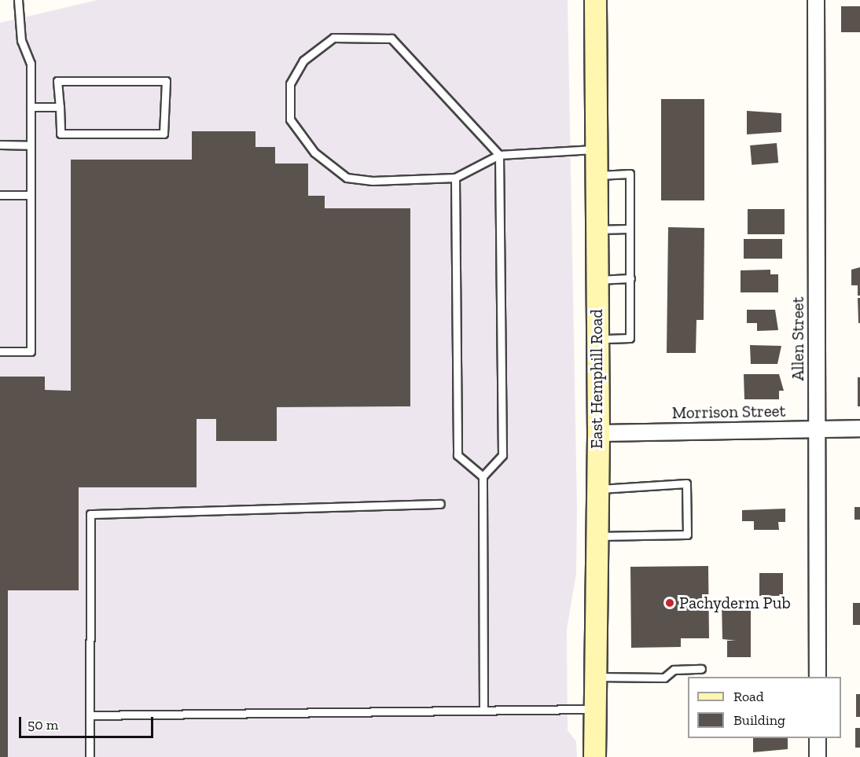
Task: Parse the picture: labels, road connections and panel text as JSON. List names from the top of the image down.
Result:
{
  "streets": {
    "street": ["Allen Street", "East Hemphill Road", "Morrison Street"]
  },
  "crossings": [
    ["Allen Street", "Morrison Street"],
    ["East Hemphill Road", "Morrison Street"]
  ],
  "places": ["Pachyderm Pub"],
  "legend": ["Road", "Building"],
  "scale_bar": "50 m"
}
